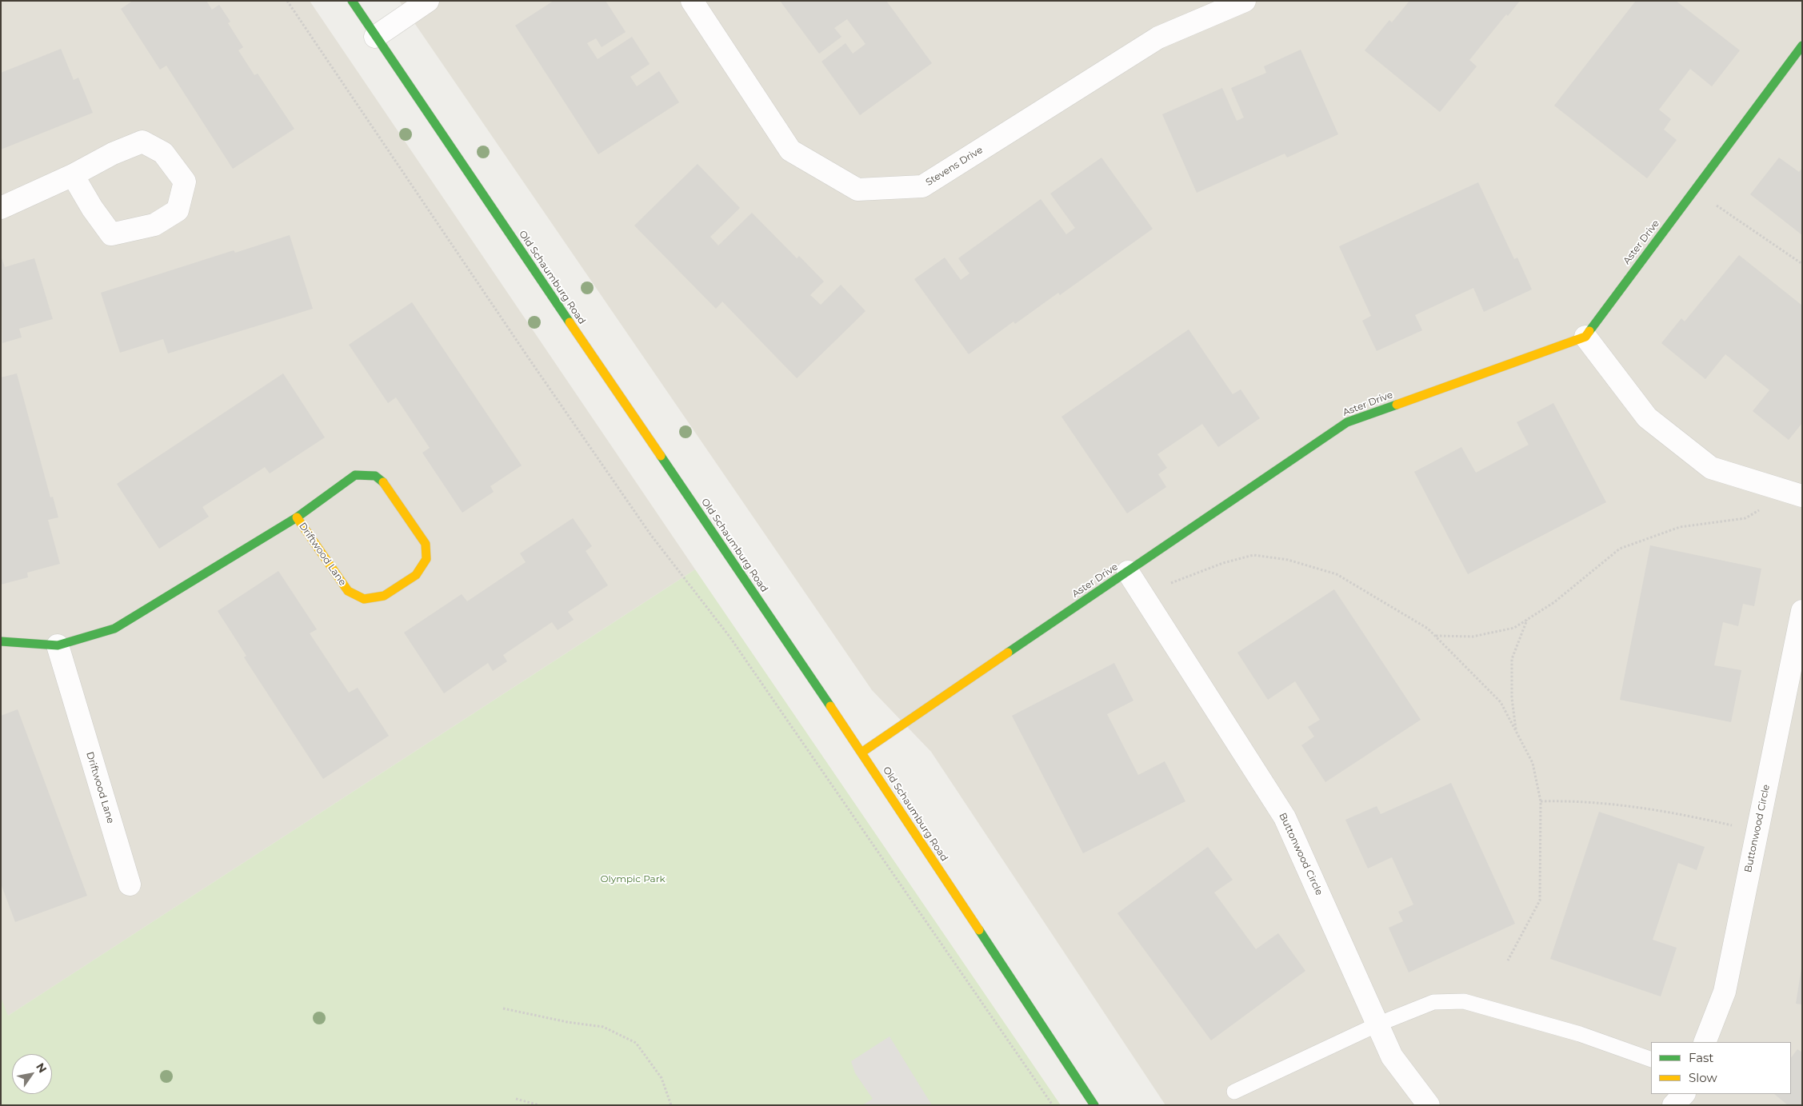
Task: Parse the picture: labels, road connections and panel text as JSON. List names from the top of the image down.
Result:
{
  "streets": {
    "street": [
      "Stevens Drive",
      "Aster Drive",
      "Old Schaumburg Road",
      "Driftwood Lane",
      "Buttonwood Circle"
    ]
  },
  "crossings": [
    ["Aster Drive", "Old Schaumburg Road"],
    ["Aster Drive", "Buttonwood Circle"]
  ],
  "parks": ["Olympic Park"],
  "legend": ["Fast", "Slow"],
  "north": "top right"
}
